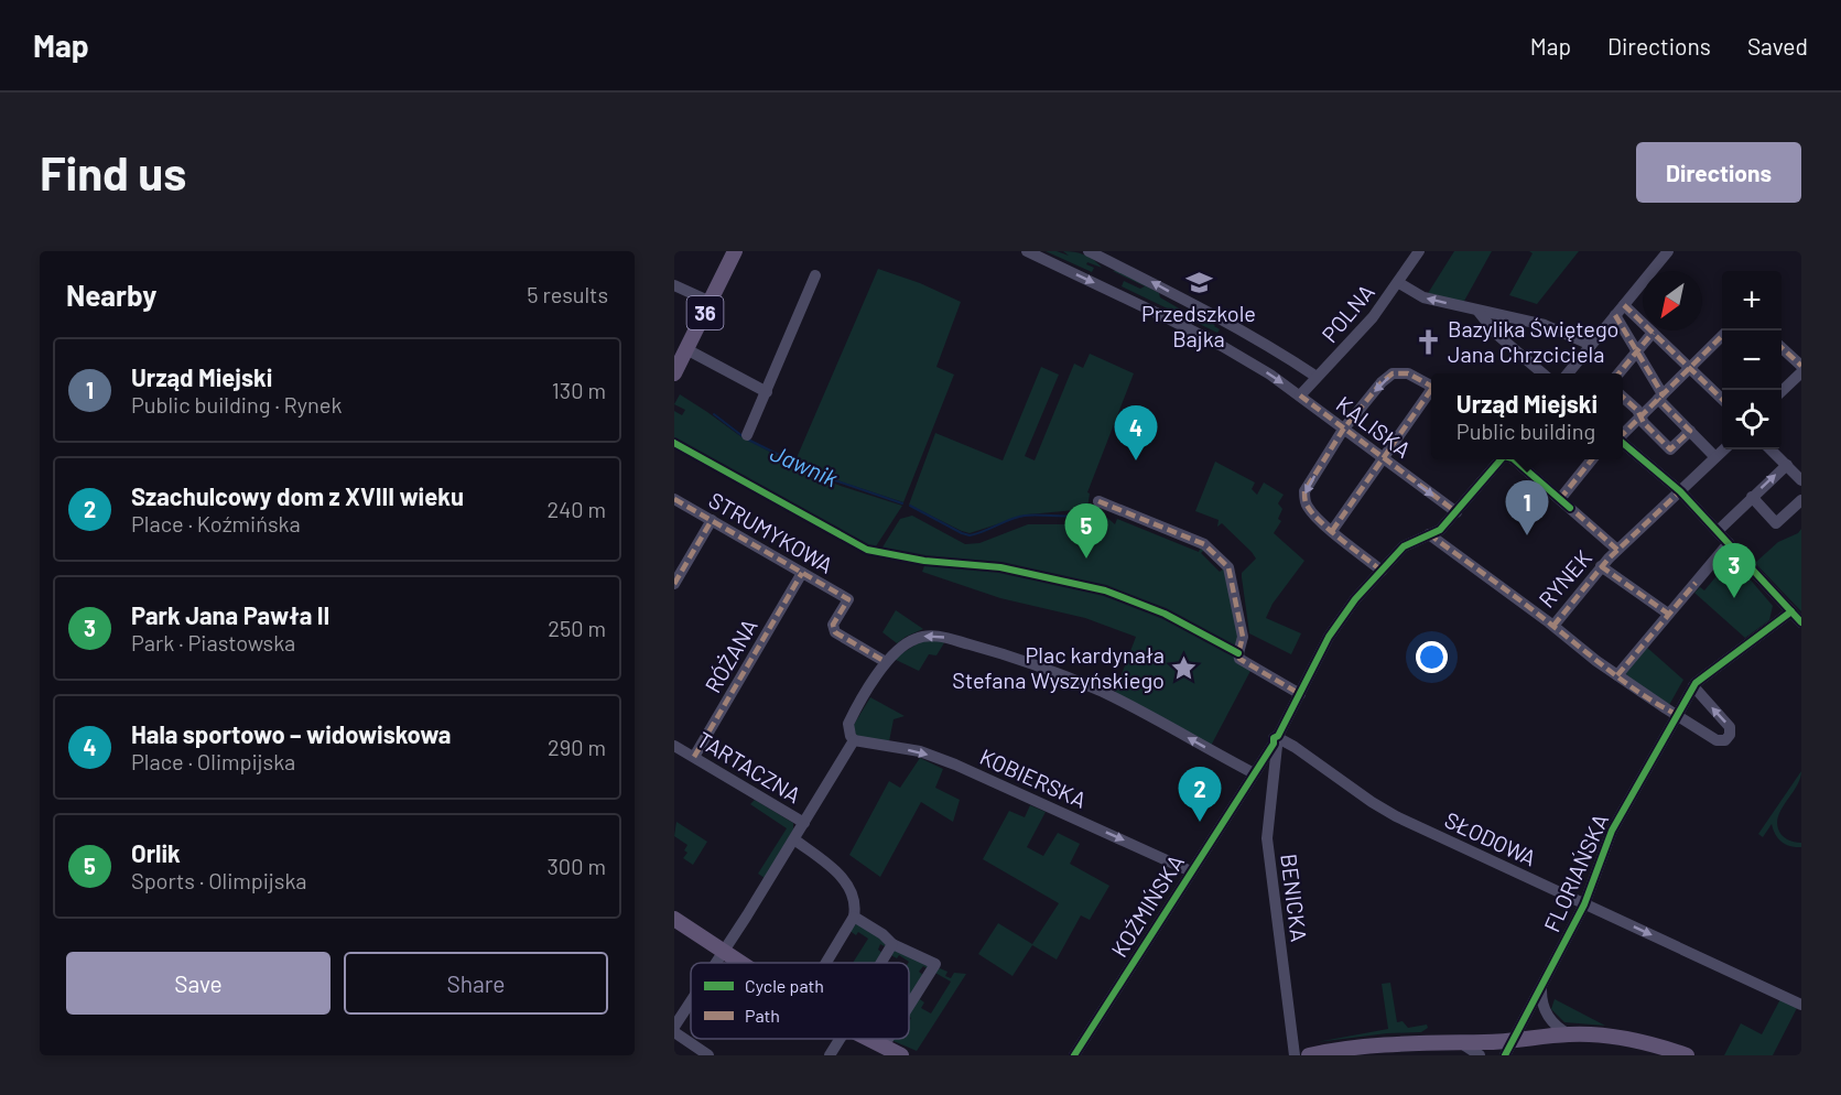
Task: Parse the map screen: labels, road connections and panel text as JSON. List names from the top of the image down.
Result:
{
  "streets": {
    "main road": ["36"],
    "street": [
      "POLNA",
      "KALISKA",
      "STRUMYKOWA",
      "RYNEK",
      "RÓŻANA",
      "TARTACZNA",
      "KOBIERSKA",
      "SŁODOWA",
      "FLORIAŃSKA",
      "BENICKA",
      "KOŹMIŃSKA"
    ]
  },
  "crossings": [
    ["POLNA", "KALISKA"],
    ["KALISKA", "RYNEK"],
    ["STRUMYKOWA", "RÓŻANA"],
    ["RYNEK", "KOŹMIŃSKA"],
    ["RÓŻANA", "TARTACZNA"],
    ["KOBIERSKA", "KOŹMIŃSKA"],
    ["SŁODOWA", "FLORIAŃSKA"],
    ["SŁODOWA", "BENICKA"],
    ["SŁODOWA", "KOŹMIŃSKA"],
    ["BENICKA", "KOŹMIŃSKA"]
  ],
  "one_way": ["KOBIERSKA", "SŁODOWA"],
  "water": ["Jawnik"],
  "places": {
    "school or university": ["Przedszkole Bajka"],
    "church": ["Bazylika Świętego Jana Chrzciciela"],
    "place": ["Plac kardynała Stefana Wyszyńskiego"]
  },
  "legend": ["Cycle path", "Path"],
  "north": "bottom left",
  "page": {
    "header": "Map",
    "nav": ["Map", "Directions", "Saved"],
    "buttons": [
      "Directions",
      ["Save", "Share"]
    ],
    "title": "Find us",
    "heading": ["Nearby", "5 results"],
    "map_buttons": ["+", "−"],
    "list": [
      {
        "mark": "1",
        "name": "Urząd Miejski",
        "note": "Public building · Rynek",
        "value": "130 m"
      },
      {
        "mark": "2",
        "name": "Szachulcowy dom z XVIII wieku",
        "note": "Place · Koźmińska",
        "value": "240 m"
      },
      {
        "mark": "3",
        "name": "Park Jana Pawła II",
        "note": "Park · Piastowska",
        "value": "250 m"
      },
      {
        "mark": "4",
        "name": "Hala sportowo – widowiskowa",
        "note": "Place · Olimpijska",
        "value": "290 m"
      },
      {
        "mark": "5",
        "name": "Orlik",
        "note": "Sports · Olimpijska",
        "value": "300 m"
      }
    ],
    "popup": ["Urząd Miejski", "Public building"],
    "pins": [
      "4",
      "1",
      "5",
      "3",
      "2"
    ]
  }
}
